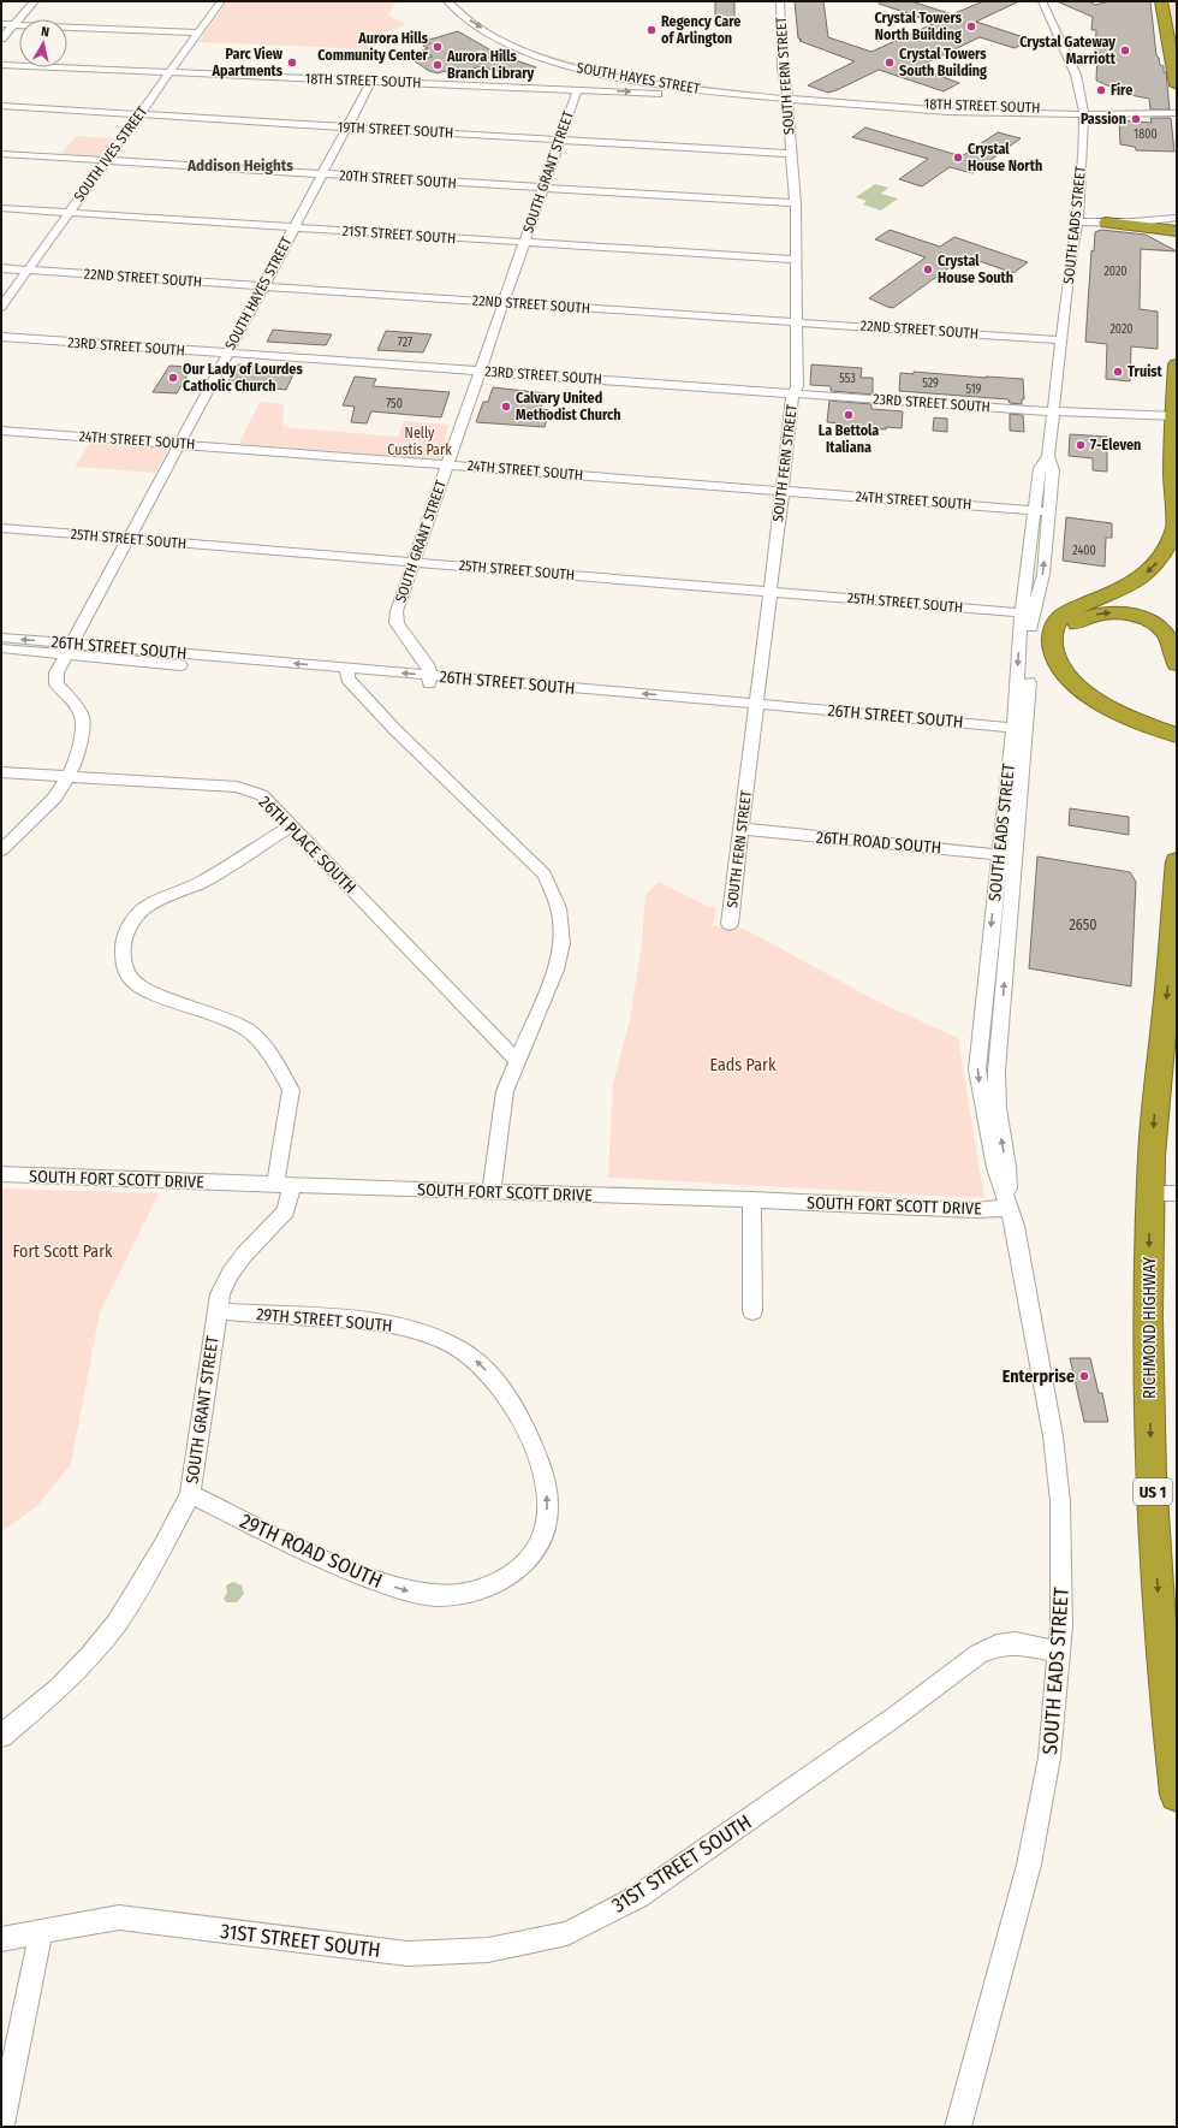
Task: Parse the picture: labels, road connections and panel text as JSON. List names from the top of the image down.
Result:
{
  "streets": {
    "highway": ["RICHMOND HIGHWAY", "US 1"],
    "street": [
      "SOUTH FERN STREET",
      "SOUTH HAYES STREET",
      "18TH STREET SOUTH",
      "19TH STREET SOUTH",
      "SOUTH IVES STREET",
      "SOUTH GRANT STREET",
      "20TH STREET SOUTH",
      "SOUTH EADS STREET",
      "21ST STREET SOUTH",
      "22ND STREET SOUTH",
      "23RD STREET SOUTH",
      "24TH STREET SOUTH",
      "25TH STREET SOUTH",
      "26TH STREET SOUTH",
      "26TH ROAD SOUTH",
      "26TH PLACE SOUTH",
      "SOUTH FORT SCOTT DRIVE",
      "29TH STREET SOUTH",
      "29TH ROAD SOUTH",
      "31ST STREET SOUTH"
    ]
  },
  "crossings": [
    ["SOUTH FERN STREET", "SOUTH HAYES STREET"],
    ["SOUTH FERN STREET", "18TH STREET SOUTH"],
    ["SOUTH FERN STREET", "19TH STREET SOUTH"],
    ["SOUTH FERN STREET", "20TH STREET SOUTH"],
    ["SOUTH FERN STREET", "21ST STREET SOUTH"],
    ["SOUTH FERN STREET", "22ND STREET SOUTH"],
    ["SOUTH FERN STREET", "23RD STREET SOUTH"],
    ["SOUTH FERN STREET", "24TH STREET SOUTH"],
    ["SOUTH FERN STREET", "25TH STREET SOUTH"],
    ["SOUTH FERN STREET", "26TH STREET SOUTH"],
    ["SOUTH FERN STREET", "26TH ROAD SOUTH"],
    ["SOUTH HAYES STREET", "18TH STREET SOUTH"],
    ["SOUTH HAYES STREET", "19TH STREET SOUTH"],
    ["SOUTH HAYES STREET", "20TH STREET SOUTH"],
    ["SOUTH HAYES STREET", "21ST STREET SOUTH"],
    ["SOUTH HAYES STREET", "22ND STREET SOUTH"],
    ["SOUTH HAYES STREET", "23RD STREET SOUTH"],
    ["SOUTH HAYES STREET", "24TH STREET SOUTH"],
    ["SOUTH HAYES STREET", "25TH STREET SOUTH"],
    ["SOUTH HAYES STREET", "26TH STREET SOUTH"],
    ["SOUTH HAYES STREET", "26TH PLACE SOUTH"],
    ["18TH STREET SOUTH", "SOUTH IVES STREET"],
    ["18TH STREET SOUTH", "SOUTH GRANT STREET"],
    ["18TH STREET SOUTH", "SOUTH EADS STREET"],
    ["19TH STREET SOUTH", "SOUTH IVES STREET"],
    ["19TH STREET SOUTH", "SOUTH GRANT STREET"],
    ["SOUTH IVES STREET", "20TH STREET SOUTH"],
    ["SOUTH IVES STREET", "21ST STREET SOUTH"],
    ["SOUTH IVES STREET", "22ND STREET SOUTH"],
    ["SOUTH GRANT STREET", "20TH STREET SOUTH"],
    ["SOUTH GRANT STREET", "21ST STREET SOUTH"],
    ["SOUTH GRANT STREET", "22ND STREET SOUTH"],
    ["SOUTH GRANT STREET", "23RD STREET SOUTH"],
    ["SOUTH GRANT STREET", "24TH STREET SOUTH"],
    ["SOUTH GRANT STREET", "25TH STREET SOUTH"],
    ["SOUTH GRANT STREET", "26TH STREET SOUTH"],
    ["SOUTH GRANT STREET", "26TH PLACE SOUTH"],
    ["SOUTH GRANT STREET", "SOUTH FORT SCOTT DRIVE"],
    ["SOUTH GRANT STREET", "29TH STREET SOUTH"],
    ["SOUTH GRANT STREET", "29TH ROAD SOUTH"],
    ["SOUTH EADS STREET", "22ND STREET SOUTH"],
    ["SOUTH EADS STREET", "23RD STREET SOUTH"],
    ["SOUTH EADS STREET", "24TH STREET SOUTH"],
    ["SOUTH EADS STREET", "25TH STREET SOUTH"],
    ["SOUTH EADS STREET", "26TH STREET SOUTH"],
    ["SOUTH EADS STREET", "26TH ROAD SOUTH"],
    ["SOUTH EADS STREET", "SOUTH FORT SCOTT DRIVE"],
    ["SOUTH EADS STREET", "31ST STREET SOUTH"],
    ["29TH STREET SOUTH", "29TH ROAD SOUTH"]
  ],
  "one_way": ["29TH STREET SOUTH", "RICHMOND HIGHWAY", "29TH ROAD SOUTH"],
  "districts": ["Addison Heights"],
  "parks": ["Nelly Custis Park", "Eads Park", "Fort Scott Park"],
  "places": [
    "Crystal Towers North Building",
    "Regency Care of Arlington",
    "Aurora Hills Community Center",
    "Crystal Gateway Marriott",
    "Parc View Apartments",
    "Crystal Towers South Building",
    "Aurora Hills Branch Library",
    "Fire",
    "Passion",
    "Crystal House North",
    "Crystal House South",
    "Truist",
    "Our Lady of Lourdes Catholic Church",
    "Calvary United Methodist Church",
    "La Bettola Italiana",
    "7-Eleven",
    "Enterprise"
  ],
  "house_numbers": [
    "1800",
    "2020",
    "2020",
    "727",
    "553",
    "529",
    "519",
    "750",
    "2400",
    "2650"
  ],
  "north": "top"
}
